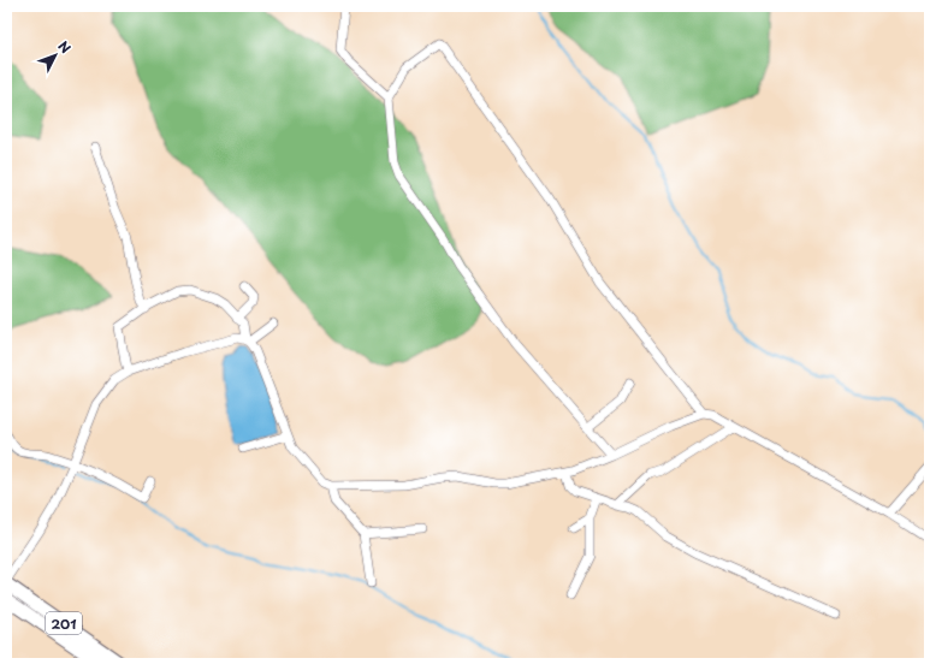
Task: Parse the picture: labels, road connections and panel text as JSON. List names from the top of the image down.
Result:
{
  "streets": {
    "highway": ["201"]
  },
  "north": "top right"
}
